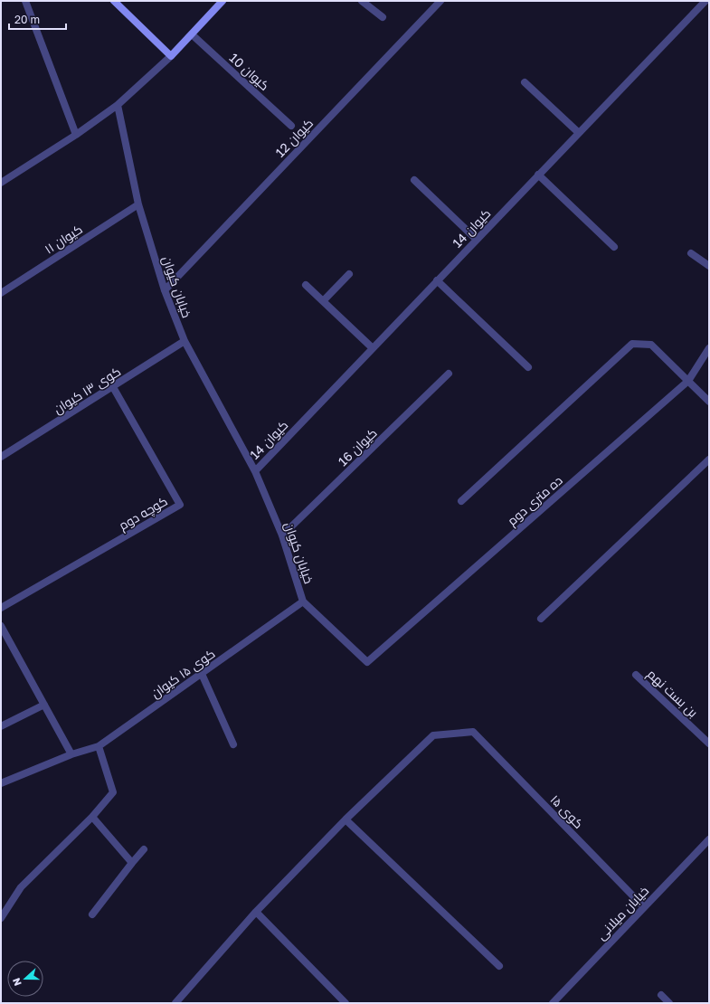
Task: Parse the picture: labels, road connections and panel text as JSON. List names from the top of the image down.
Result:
{
  "streets": {
    "street": [
      "کیوان 10",
      "کیوان 12",
      "کیوان 14",
      "کیوان ۱۱",
      "خیابان کیوان",
      "کوی ۱۳ کیوان",
      "کیوان 16",
      "ده متری دوم",
      "کوچه دوم",
      "کوی ۱۵ کیوان",
      "بن بست نهم",
      "کوی ۱۵",
      "خیابان میلانی"
    ]
  },
  "crossings": [
    ["کیوان 12", "خیابان کیوان"],
    ["کیوان 14", "خیابان کیوان"],
    ["کیوان ۱۱", "خیابان کیوان"],
    ["خیابان کیوان", "کوی ۱۳ کیوان"],
    ["خیابان کیوان", "کیوان 16"],
    ["خیابان کیوان", "ده متری دوم"],
    ["خیابان کیوان", "کوی ۱۵ کیوان"],
    ["کوی ۱۳ کیوان", "کوچه دوم"],
    ["ده متری دوم", "کوی ۱۵ کیوان"],
    ["کوی ۱۵", "خیابان میلانی"]
  ],
  "scale_bar": "20 m",
  "north": "left"
}
